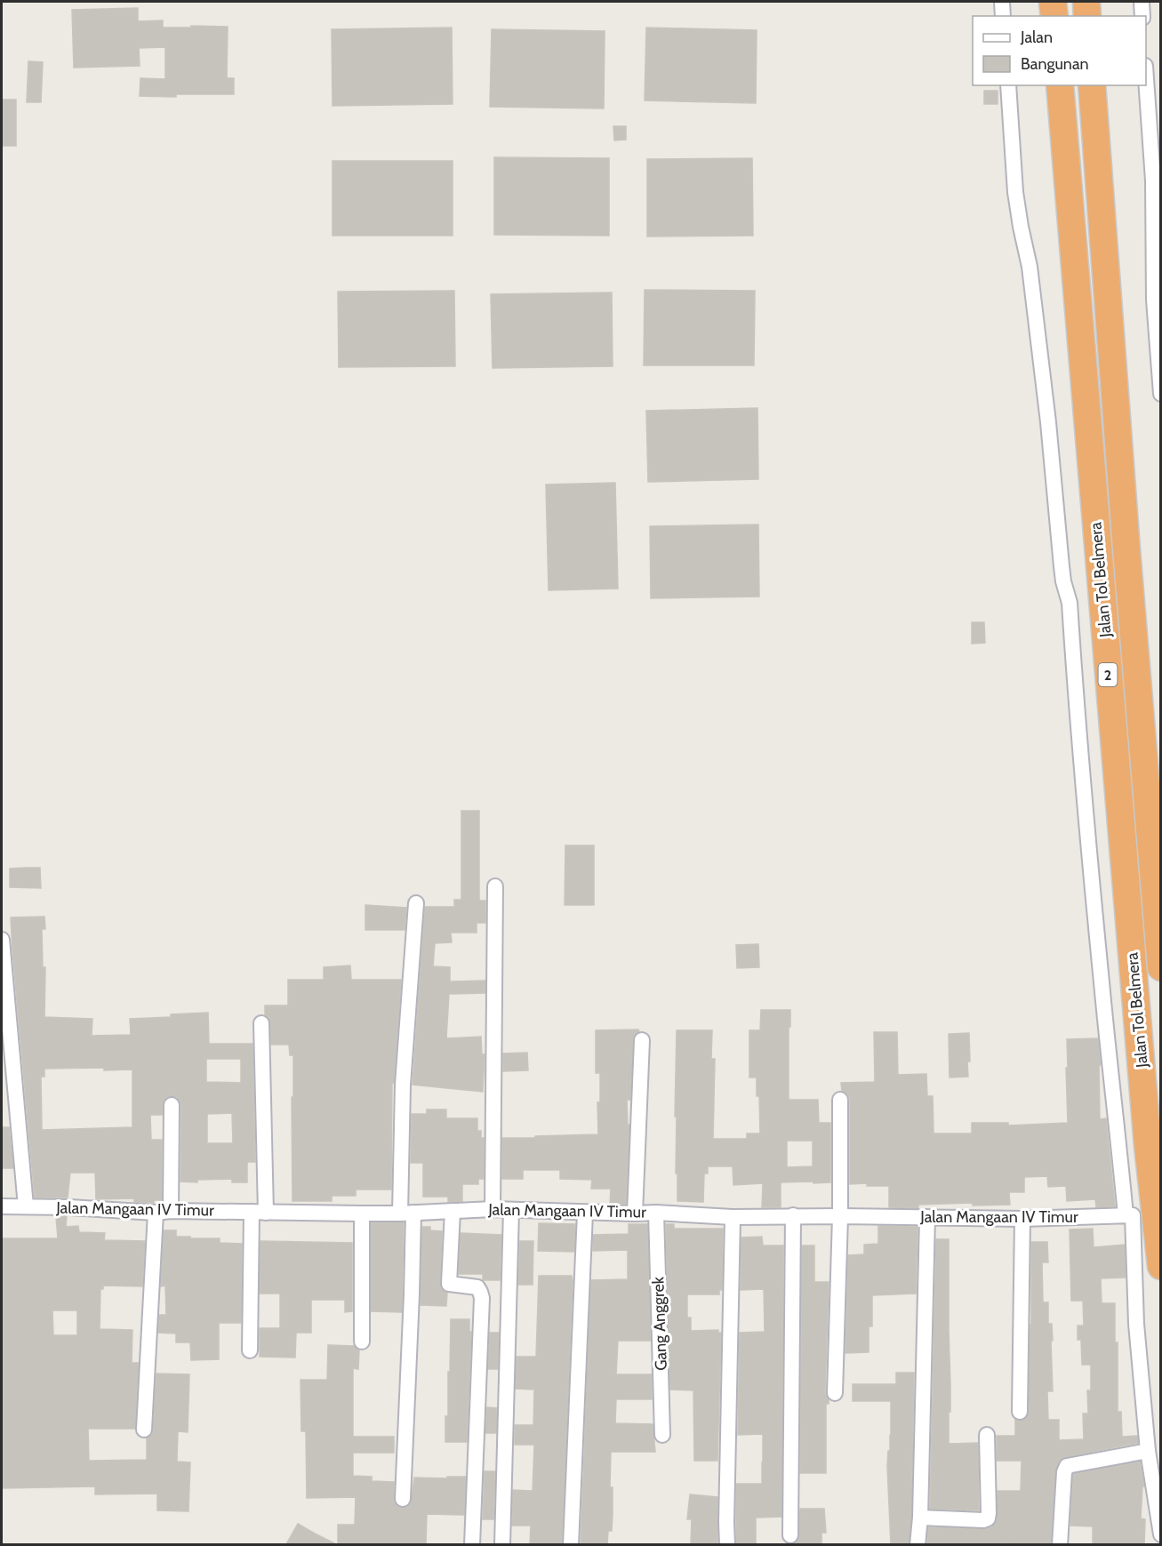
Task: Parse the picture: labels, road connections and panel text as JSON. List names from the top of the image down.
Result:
{
  "streets": {
    "highway": ["Jalan Tol Belmera", "2"],
    "street": ["Jalan Mangaan IV Timur", "Gang Anggrek"]
  },
  "crossings": [
    ["Jalan Mangaan IV Timur", "Gang Anggrek"]
  ],
  "legend": ["Jalan", "Bangunan"]
}
